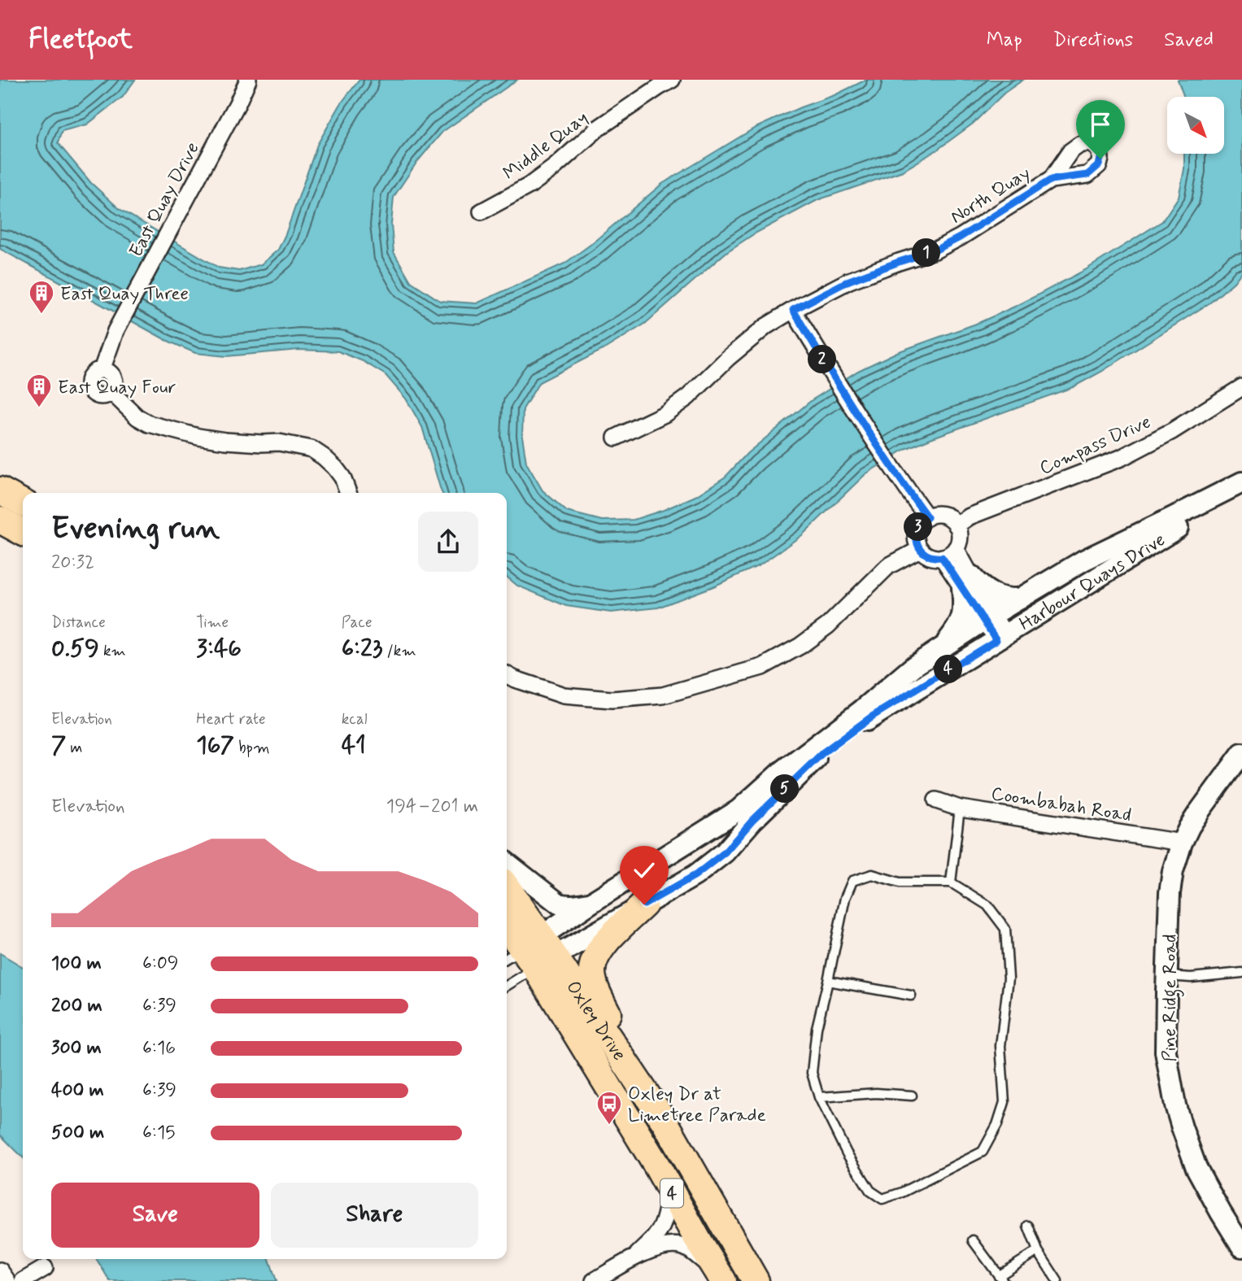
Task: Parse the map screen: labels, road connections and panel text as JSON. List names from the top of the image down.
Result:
{
  "streets": {
    "main road": ["Oxley Drive", "4"],
    "street": [
      "Middle Quay",
      "North Quay",
      "East Quay Drive",
      "Compass Drive",
      "Harbour Quays Drive",
      "Coombabah Road",
      "Pine Ridge Road"
    ]
  },
  "crossings": [
    ["Harbour Quays Drive", "Oxley Drive"],
    ["Coombabah Road", "Pine Ridge Road"]
  ],
  "places": {
    "building": ["East Quay Three", "East Quay Four"],
    "bus stop": ["Oxley Dr at Limetree Parade"]
  },
  "north": "bottom right",
  "page": {
    "header": "Fleetfoot",
    "nav": ["Map", "Directions", "Saved"],
    "pins": [
      "1",
      "2",
      "3",
      "4",
      "5"
    ],
    "heading": ["Evening run", "20:32"],
    "stats": [
      ["Distance", "0.59 km"],
      ["Time", "3:46"],
      ["Pace", "6:23 /km"],
      ["Elevation", "7 m"],
      ["Heart rate", "167 bpm"],
      ["kcal", "41"]
    ],
    "chart": ["Elevation", "194–201 m"],
    "list": [
      {
        "name": "100 m",
        "note": "6:09"
      },
      {
        "name": "200 m",
        "note": "6:39"
      },
      {
        "name": "300 m",
        "note": "6:16"
      },
      {
        "name": "400 m",
        "note": "6:39"
      },
      {
        "name": "500 m",
        "note": "6:15"
      }
    ],
    "buttons": ["Save", "Share"]
  }
}
